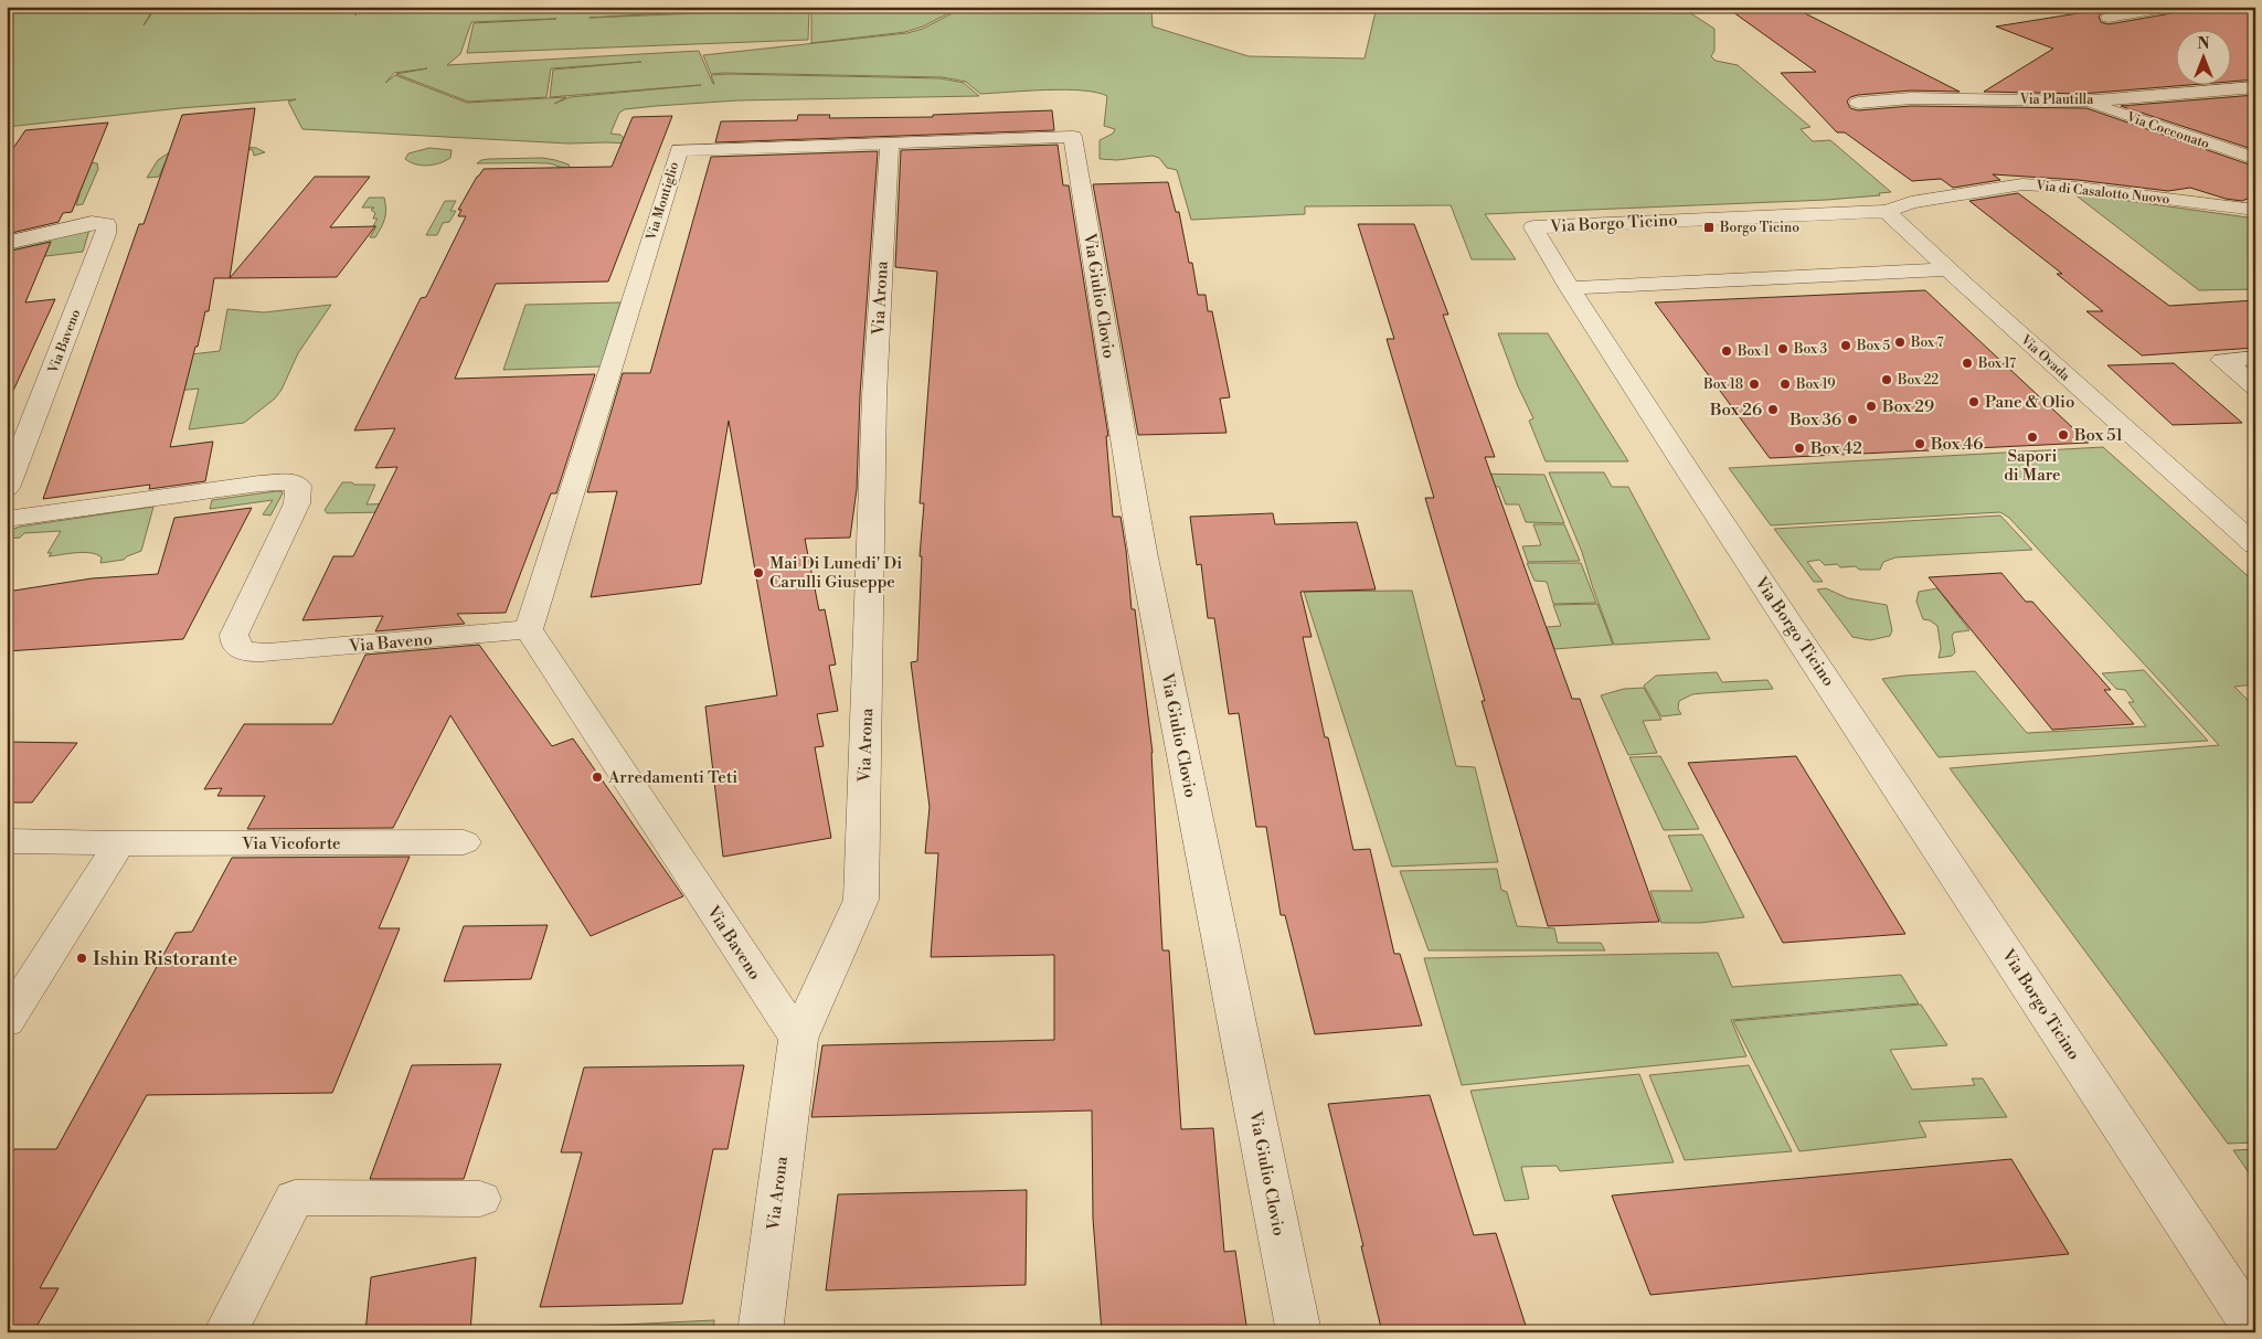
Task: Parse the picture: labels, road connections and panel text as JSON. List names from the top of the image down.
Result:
{
  "streets": {
    "street": [
      "Via Plautilla",
      "Via Cocconato",
      "Via di Casalotto Nuovo",
      "Via Montiglio",
      "Via Borgo Ticino",
      "Via Giulio Clovio",
      "Via Arona",
      "Via Baveno",
      "Via Ovada",
      "Via Vicoforte"
    ]
  },
  "crossings": [
    ["Via Plautilla", "Via Cocconato"],
    ["Via di Casalotto Nuovo", "Via Borgo Ticino"],
    ["Via di Casalotto Nuovo", "Via Ovada"],
    ["Via Montiglio", "Via Giulio Clovio"],
    ["Via Montiglio", "Via Arona"],
    ["Via Montiglio", "Via Baveno"],
    ["Via Borgo Ticino", "Via Ovada"],
    ["Via Arona", "Via Baveno"]
  ],
  "places": {
    "transit": ["Borgo Ticino"],
    "other": [
      "Box 7",
      "Box 5",
      "Box 3",
      "Box 1",
      "Box 17",
      "Box 22",
      "Box 18",
      "Box 19",
      "Pane & Olio",
      "Box 29",
      "Box 26",
      "Box 36",
      "Box 51",
      "Sapori di Mare",
      "Box 46",
      "Box 42",
      "Mai Di Lunedi' Di Carulli Giuseppe",
      "Arredamenti Teti",
      "Ishin Ristorante"
    ]
  },
  "north": "top"
}
